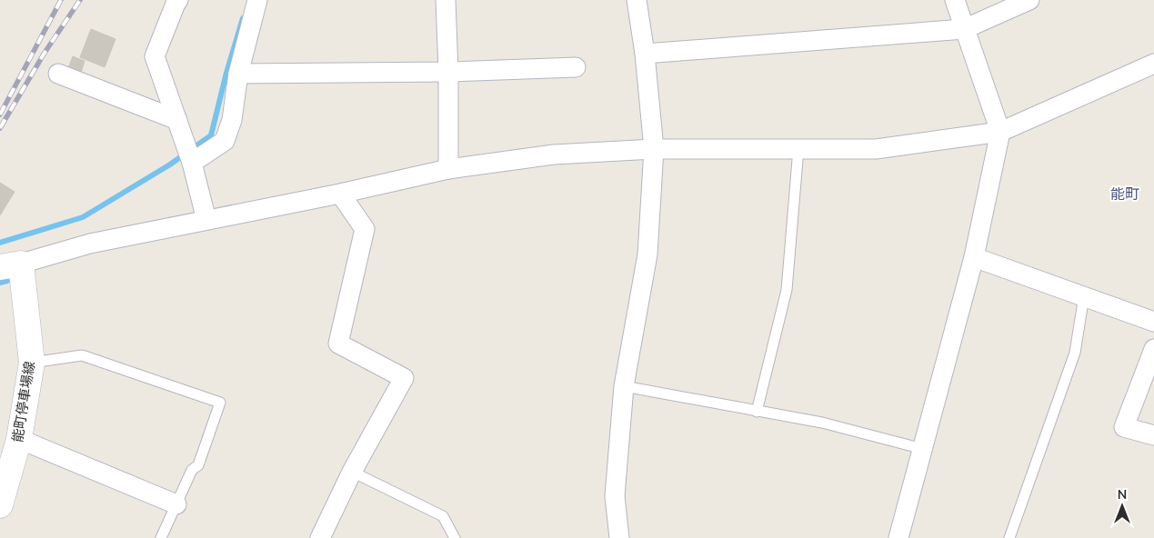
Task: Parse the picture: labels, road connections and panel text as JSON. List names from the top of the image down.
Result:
{
  "streets": {
    "main road": ["能町停車場線"]
  },
  "districts": ["能町"],
  "north": "top"
}
